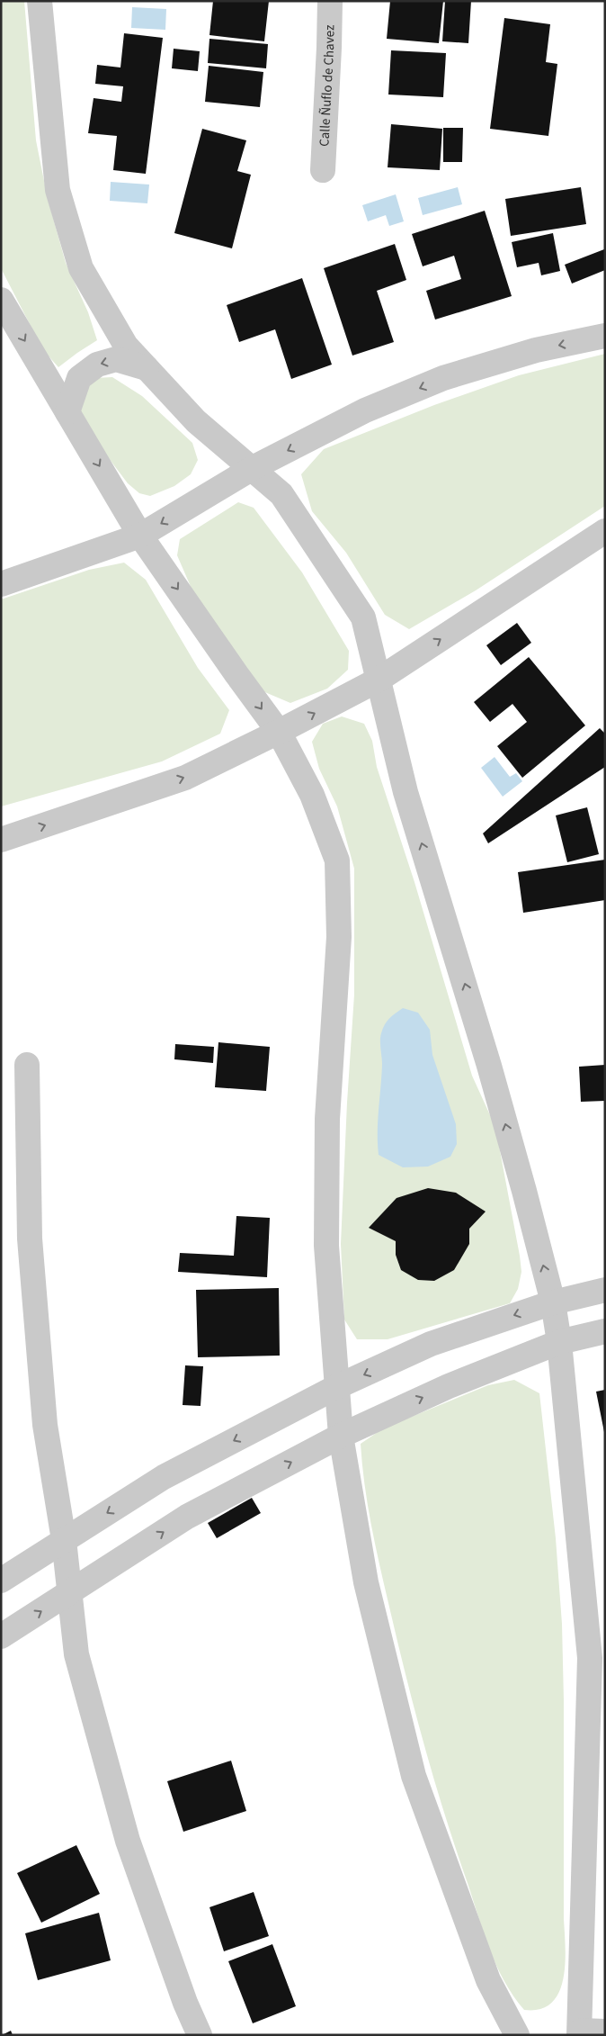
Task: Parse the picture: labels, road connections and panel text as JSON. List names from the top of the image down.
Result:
{
  "streets": {
    "street": ["Calle Ñuflo de Chavez"]
  }
}
